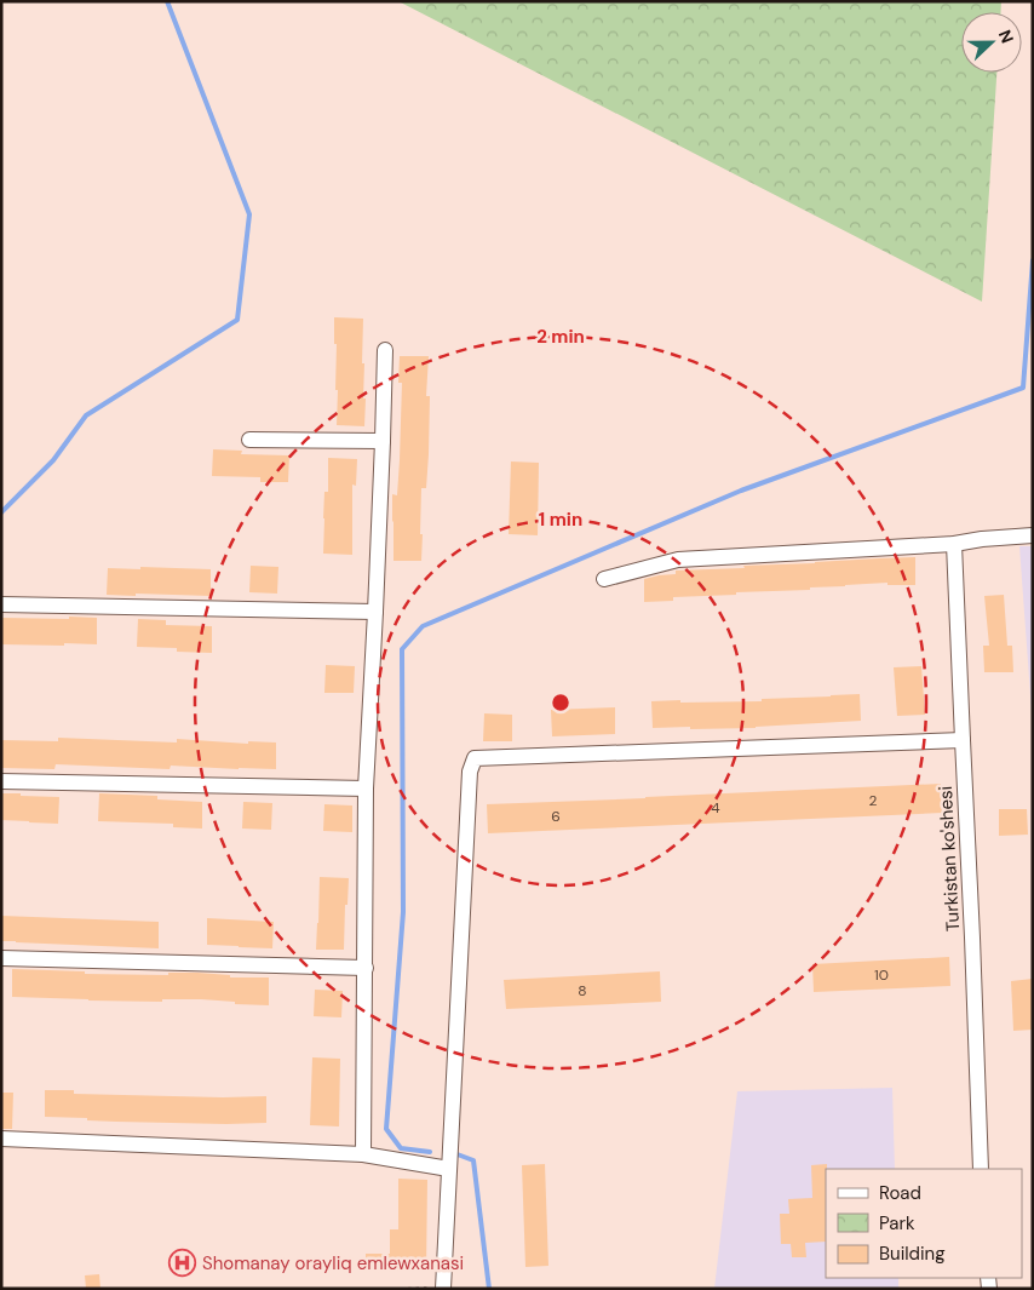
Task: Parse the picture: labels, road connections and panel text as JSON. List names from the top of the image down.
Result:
{
  "streets": {
    "street": ["Turkistan ko'shesi"]
  },
  "places": {
    "hospital": ["Shomanay orayliq emlewxanasi"]
  },
  "house_numbers": [
    "2",
    "4",
    "6",
    "10",
    "8"
  ],
  "legend": ["Road", "Park", "Building"],
  "north": "right",
  "rings": ["2 min", "1 min"]
}
